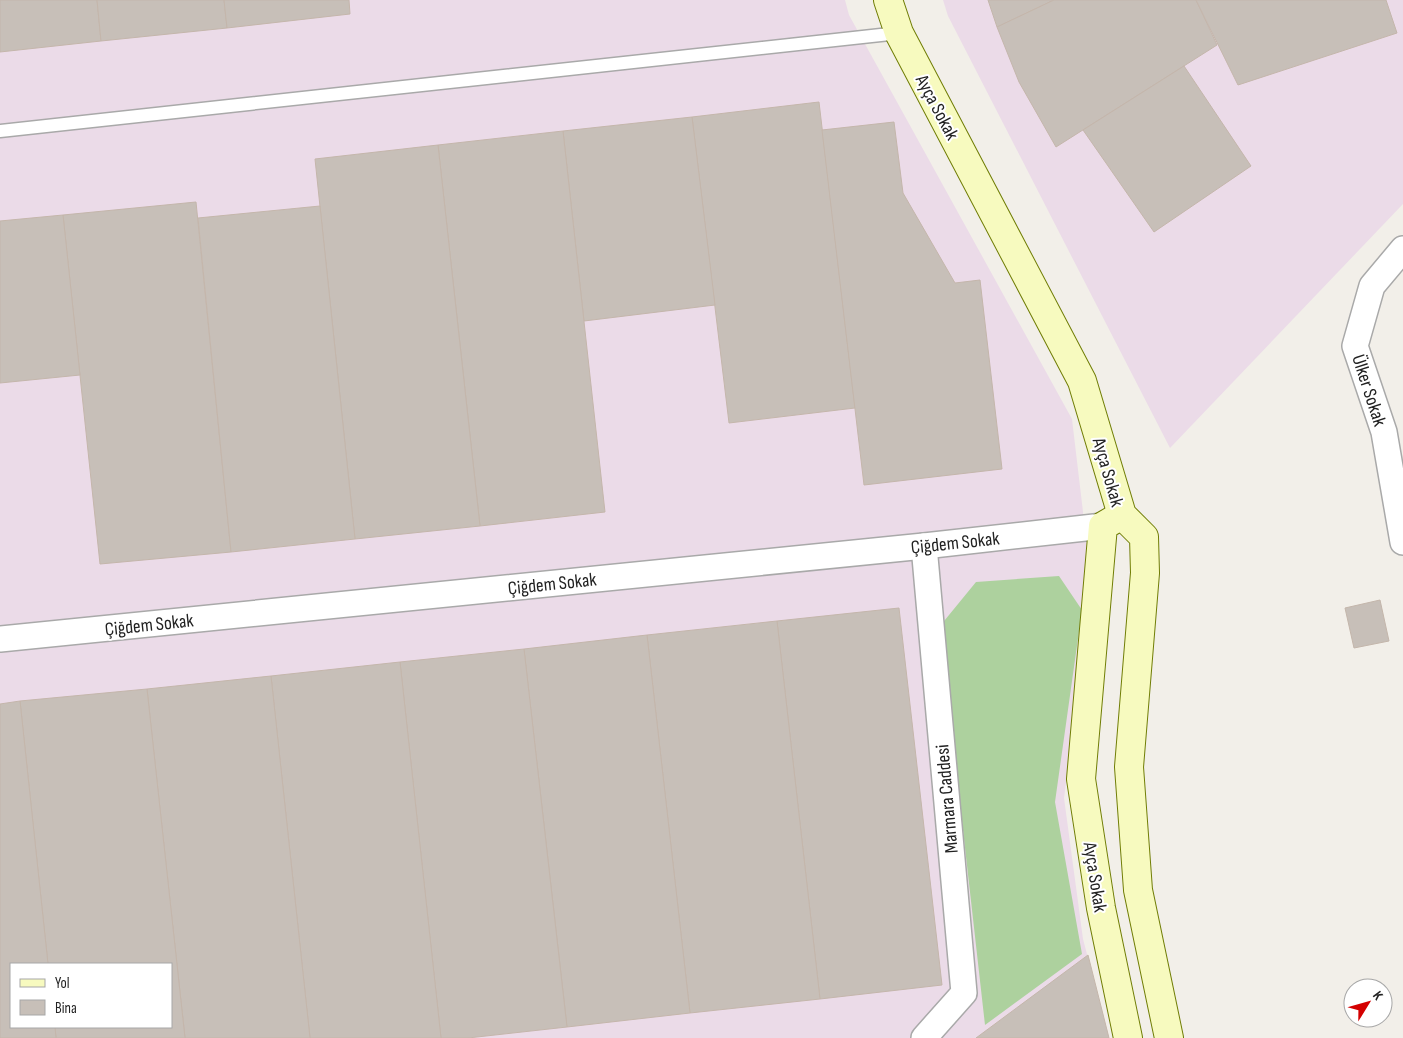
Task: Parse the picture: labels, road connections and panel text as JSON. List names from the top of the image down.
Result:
{
  "streets": {
    "street": [
      "Ayça Sokak",
      "Ülker Sokak",
      "Çiğdem Sokak",
      "Marmara Caddesi"
    ]
  },
  "crossings": [
    ["Ayça Sokak", "Çiğdem Sokak"],
    ["Çiğdem Sokak", "Marmara Caddesi"]
  ],
  "legend": ["Yol", "Bina"],
  "north": "top right"
}
